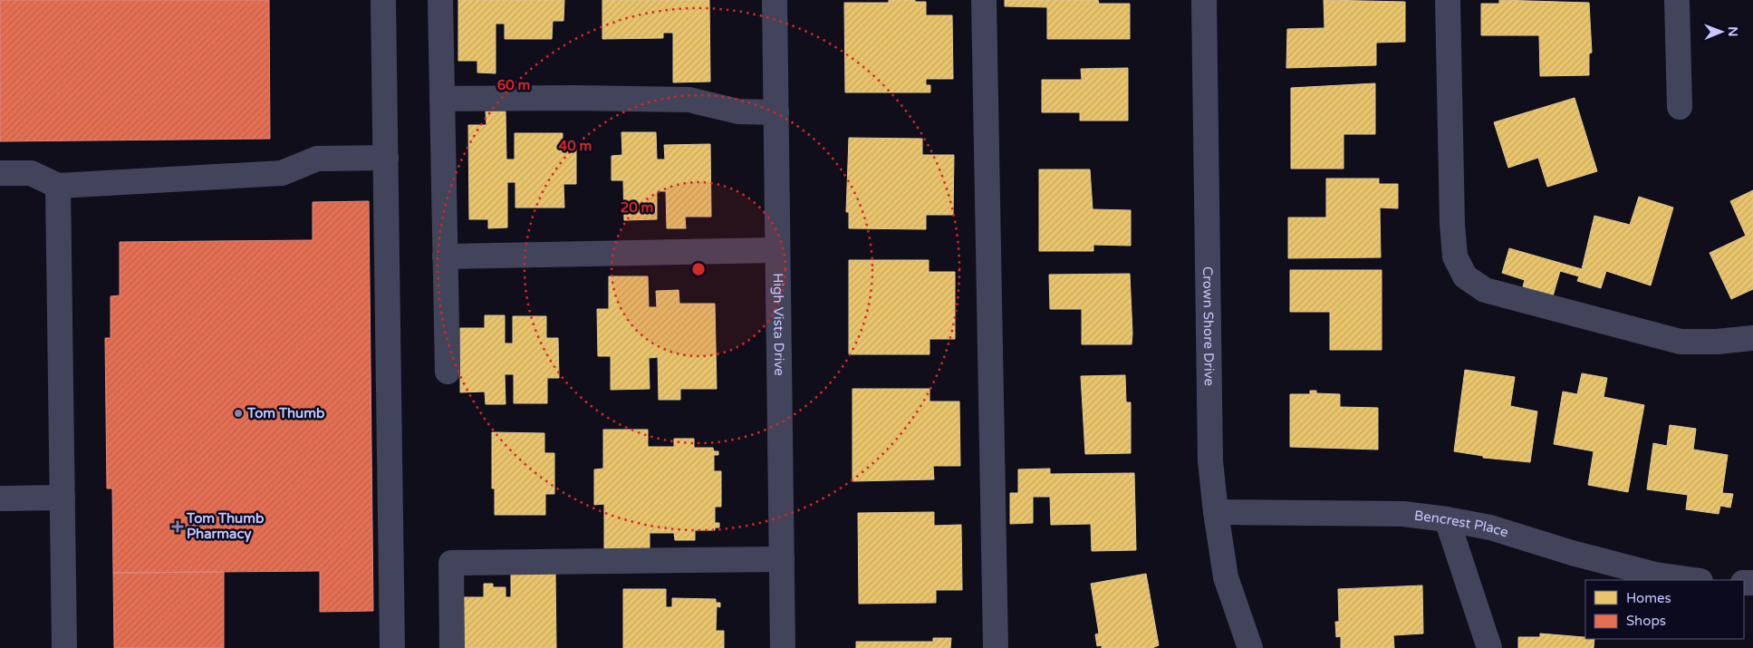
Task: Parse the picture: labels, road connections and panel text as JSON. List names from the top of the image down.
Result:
{
  "streets": {
    "street": ["High Vista Drive", "Crown Shore Drive", "Bencrest Place"]
  },
  "crossings": [
    ["Crown Shore Drive", "Bencrest Place"]
  ],
  "places": {
    "other": ["Tom Thumb"],
    "health": ["Tom Thumb Pharmacy"]
  },
  "legend": ["Homes", "Shops"],
  "north": "right",
  "rings": ["60 m", "40 m", "20 m"]
}
